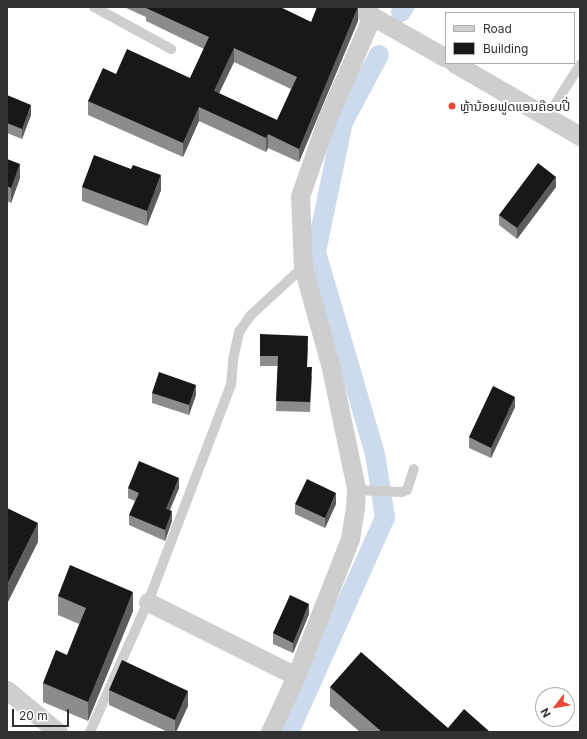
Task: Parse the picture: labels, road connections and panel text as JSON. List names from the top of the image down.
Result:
{
  "places": ["ຫຼ້ານ້ອຍຟູດແອນຄ໊ອບປີ່"],
  "legend": ["Road", "Building"],
  "scale_bar": "20 m",
  "north": "bottom left"
}
